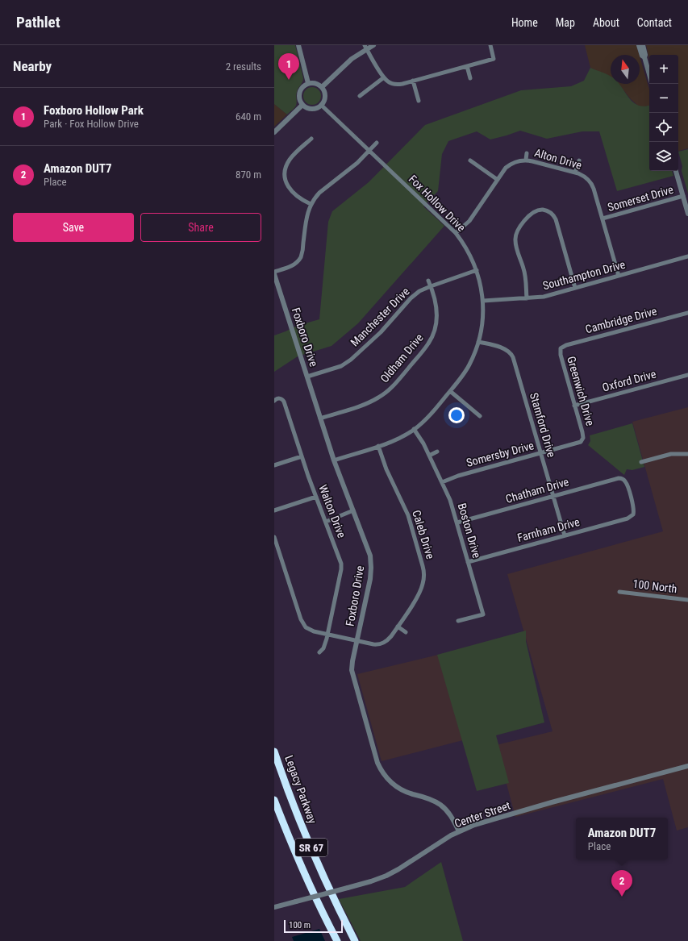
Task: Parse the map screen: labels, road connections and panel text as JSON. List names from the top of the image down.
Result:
{
  "streets": {
    "highway": ["Legacy Parkway", "SR 67"],
    "street": [
      "Alton Drive",
      "Somerset Drive",
      "Fox Hollow Drive",
      "Southampton Drive",
      "Manchester Drive",
      "Cambridge Drive",
      "Foxboro Drive",
      "Oldham Drive",
      "Oxford Drive",
      "Greenwich Drive",
      "Stamford Drive",
      "Somersby Drive",
      "Chatham Drive",
      "Walton Drive",
      "Farnham Drive",
      "Boston Drive",
      "Caleb Drive",
      "100 North",
      "Center Street"
    ]
  },
  "crossings": [
    ["Alton Drive", "Somerset Drive"],
    ["Alton Drive", "Fox Hollow Drive"],
    ["Alton Drive", "Southampton Drive"],
    ["Fox Hollow Drive", "Southampton Drive"],
    ["Fox Hollow Drive", "Manchester Drive"],
    ["Fox Hollow Drive", "Foxboro Drive"],
    ["Fox Hollow Drive", "Stamford Drive"],
    ["Fox Hollow Drive", "Boston Drive"],
    ["Fox Hollow Drive", "Caleb Drive"],
    ["Manchester Drive", "Foxboro Drive"],
    ["Manchester Drive", "Oldham Drive"],
    ["Cambridge Drive", "Greenwich Drive"],
    ["Foxboro Drive", "Oldham Drive"],
    ["Foxboro Drive", "Caleb Drive"],
    ["Foxboro Drive", "Center Street"],
    ["Oxford Drive", "Greenwich Drive"],
    ["Greenwich Drive", "Somersby Drive"],
    ["Stamford Drive", "Somersby Drive"],
    ["Stamford Drive", "Chatham Drive"],
    ["Stamford Drive", "Farnham Drive"],
    ["Somersby Drive", "Boston Drive"],
    ["Chatham Drive", "Farnham Drive"],
    ["Chatham Drive", "Boston Drive"],
    ["Farnham Drive", "Boston Drive"]
  ],
  "scale_bar": "100 m",
  "north": "top",
  "page": {
    "header": "Pathlet",
    "nav": [
      "Home",
      "Map",
      "About",
      "Contact"
    ],
    "heading": ["Nearby", "2 results"],
    "pins": ["1", "2"],
    "map_buttons": ["+", "−"],
    "list": [
      {
        "mark": "1",
        "name": "Foxboro Hollow Park",
        "note": "Park · Fox Hollow Drive",
        "value": "640 m"
      },
      {
        "mark": "2",
        "name": "Amazon DUT7",
        "note": "Place",
        "value": "870 m"
      }
    ],
    "buttons": ["Save", "Share"],
    "popup": ["Amazon DUT7", "Place"],
    "scale": "100 m"
  }
}
